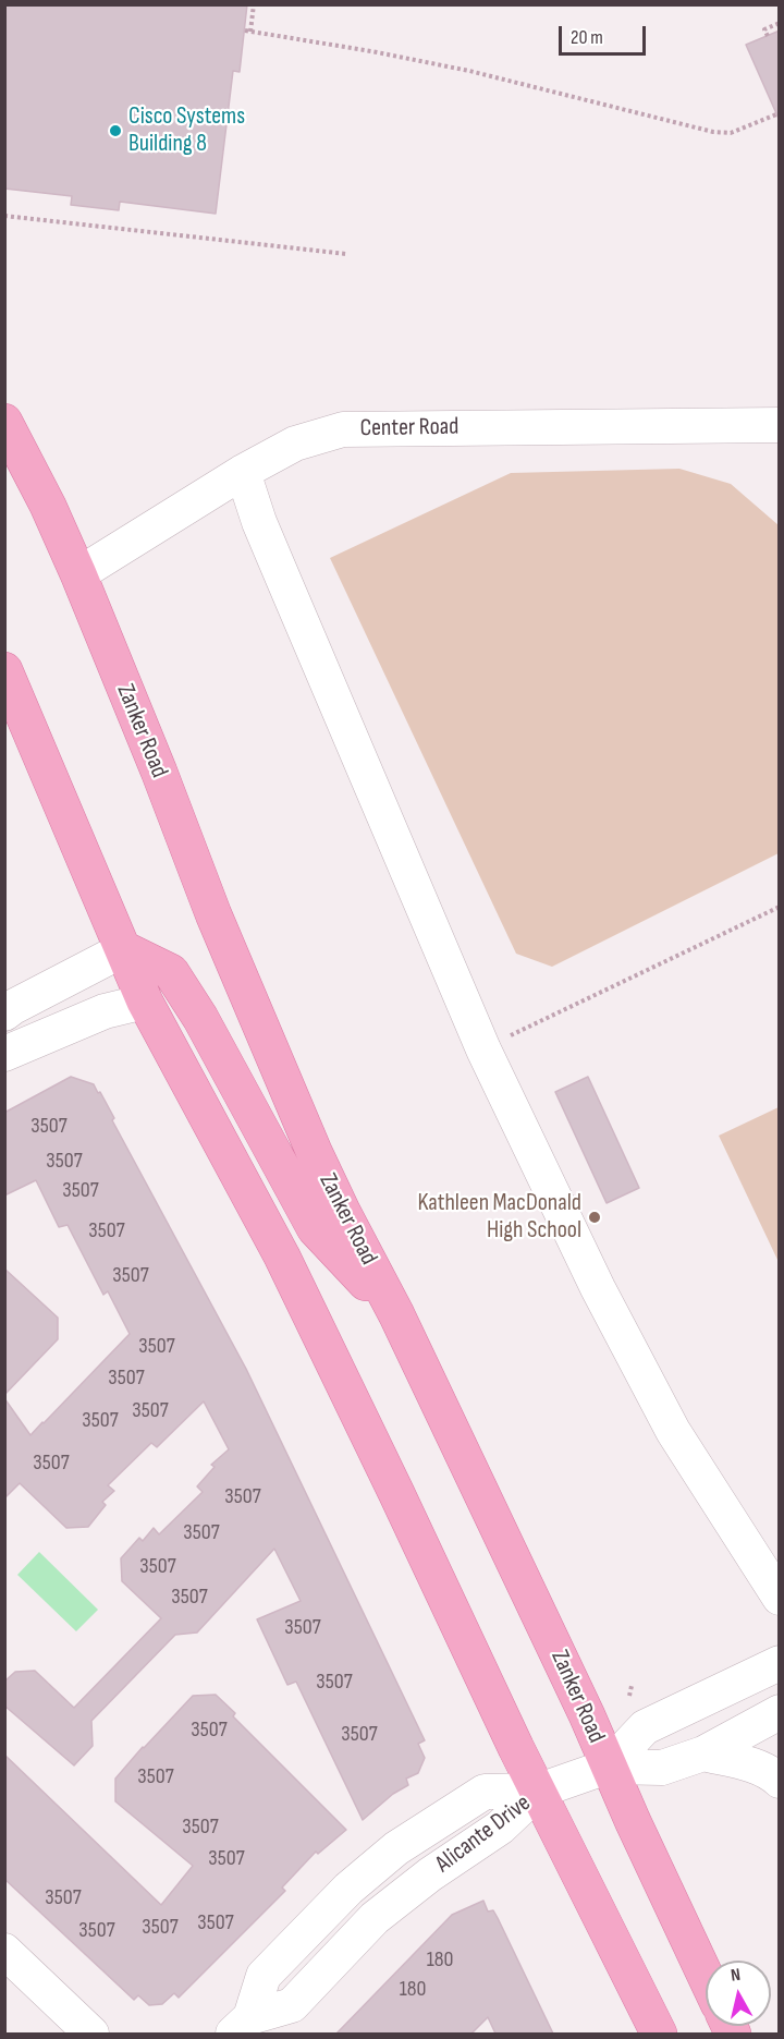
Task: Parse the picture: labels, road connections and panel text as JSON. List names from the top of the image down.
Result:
{
  "streets": {
    "main road": ["Zanker Road"],
    "street": ["Center Road", "Alicante Drive"]
  },
  "crossings": [
    ["Center Road", "Zanker Road"]
  ],
  "places": ["Cisco Systems Building 8", "Kathleen MacDonald High School"],
  "house_numbers": [
    "3507",
    "3507",
    "3507",
    "3507",
    "3507",
    "3507",
    "3507",
    "3507",
    "3507",
    "3507",
    "3507",
    "3507",
    "3507",
    "3507",
    "3507",
    "3507",
    "3507",
    "3507",
    "3507",
    "3507",
    "3507",
    "3507",
    "3507",
    "3507",
    "3507",
    "180",
    "180"
  ],
  "scale_bar": "20 m",
  "north": "top"
}
